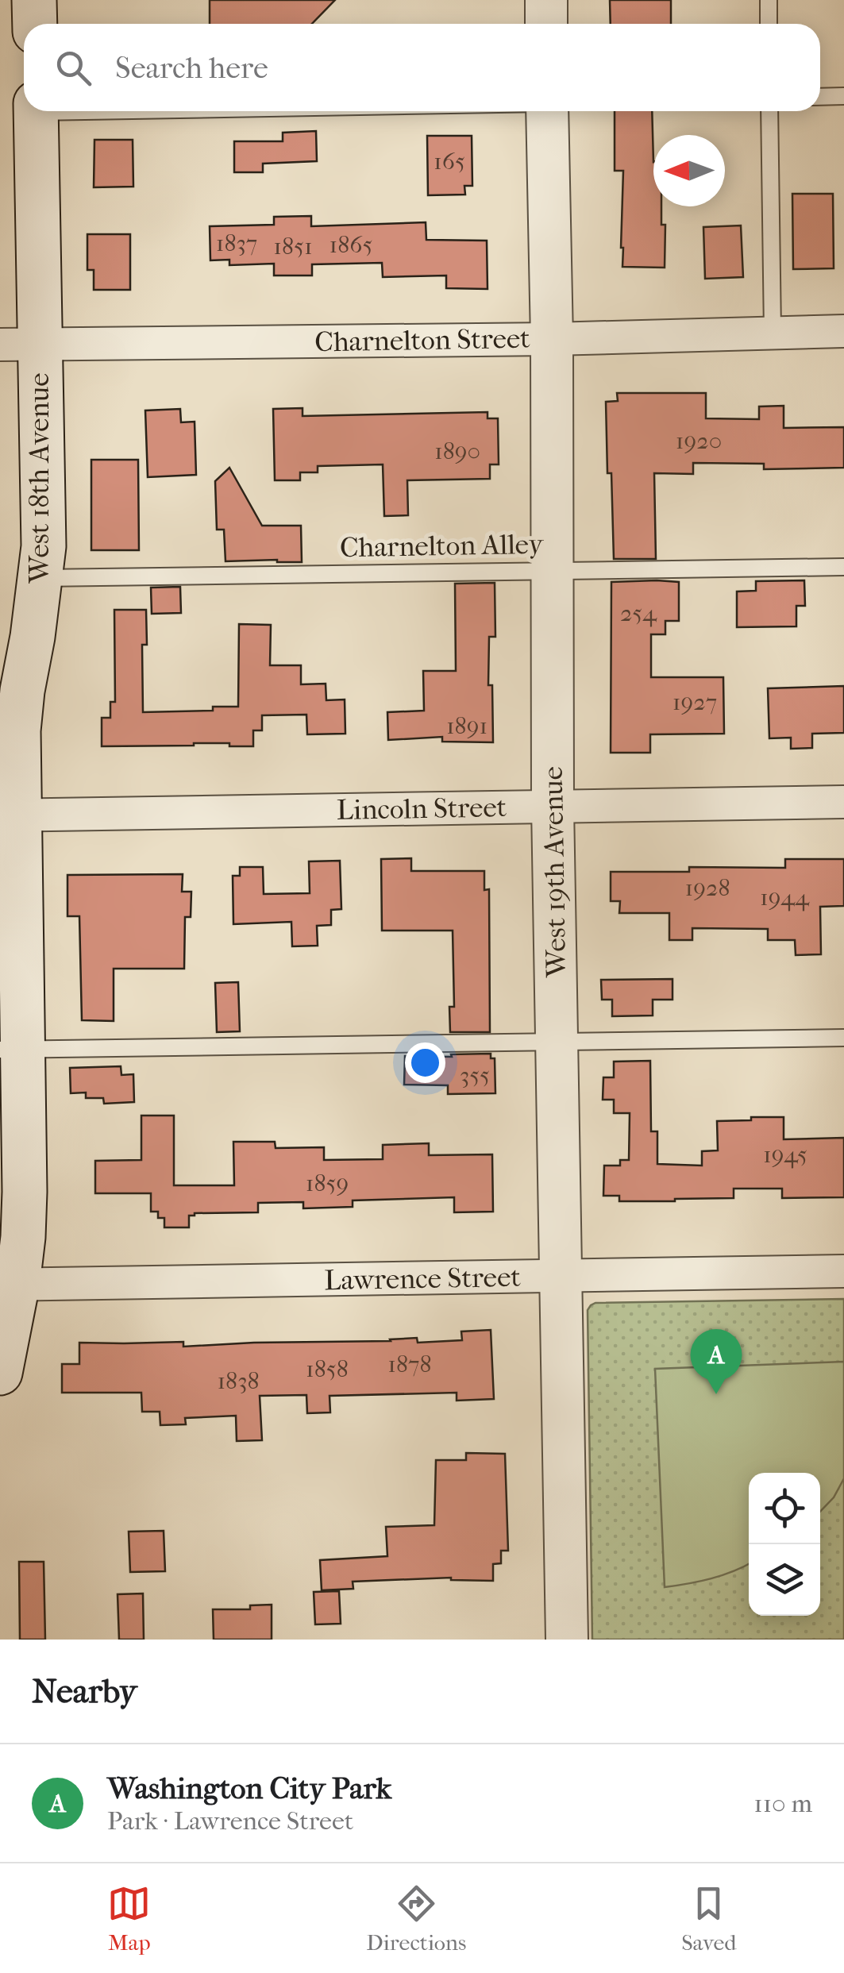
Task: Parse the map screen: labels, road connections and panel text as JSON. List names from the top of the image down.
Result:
{
  "streets": {
    "main road": ["West 18th Avenue"],
    "street": [
      "Charnelton Street",
      "Lincoln Street",
      "West 19th Avenue",
      "Lawrence Street"
    ],
    "lane": ["Charnelton Alley"]
  },
  "crossings": [
    ["Charnelton Street", "West 18th Avenue"],
    ["Charnelton Street", "West 19th Avenue"],
    ["West 18th Avenue", "Charnelton Alley"],
    ["West 18th Avenue", "Lincoln Street"],
    ["West 18th Avenue", "Lawrence Street"],
    ["Charnelton Alley", "West 19th Avenue"],
    ["Lincoln Street", "West 19th Avenue"],
    ["West 19th Avenue", "Lawrence Street"]
  ],
  "house_numbers": [
    "165",
    "1837",
    "1865",
    "1851",
    "1920",
    "1890",
    "254",
    "1927",
    "1891",
    "1928",
    "1944",
    "355",
    "1945",
    "1859",
    "1878",
    "1858",
    "1838"
  ],
  "north": "left",
  "page": {
    "search": "Search here",
    "pins": "A",
    "heading": "Nearby",
    "list": [
      {
        "mark": "A",
        "name": "Washington City Park",
        "note": "Park · Lawrence Street",
        "value": "110 m"
      }
    ],
    "nav": ["Map", "Directions", "Saved"]
  }
}
